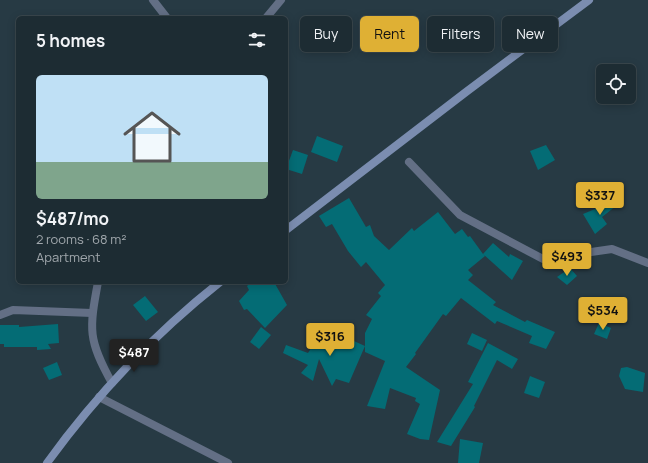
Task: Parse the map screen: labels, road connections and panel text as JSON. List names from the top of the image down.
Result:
{
  "page": {
    "chip": [
      "Buy",
      "Rent",
      "Filters",
      "New"
    ],
    "heading": "5 homes",
    "list": [
      {
        "name": "$487/mo",
        "note": "2 rooms · 68 m² · Apartment"
      }
    ],
    "price": [
      "$337",
      "$493",
      "$534",
      "$316",
      "$487"
    ]
  }
}
